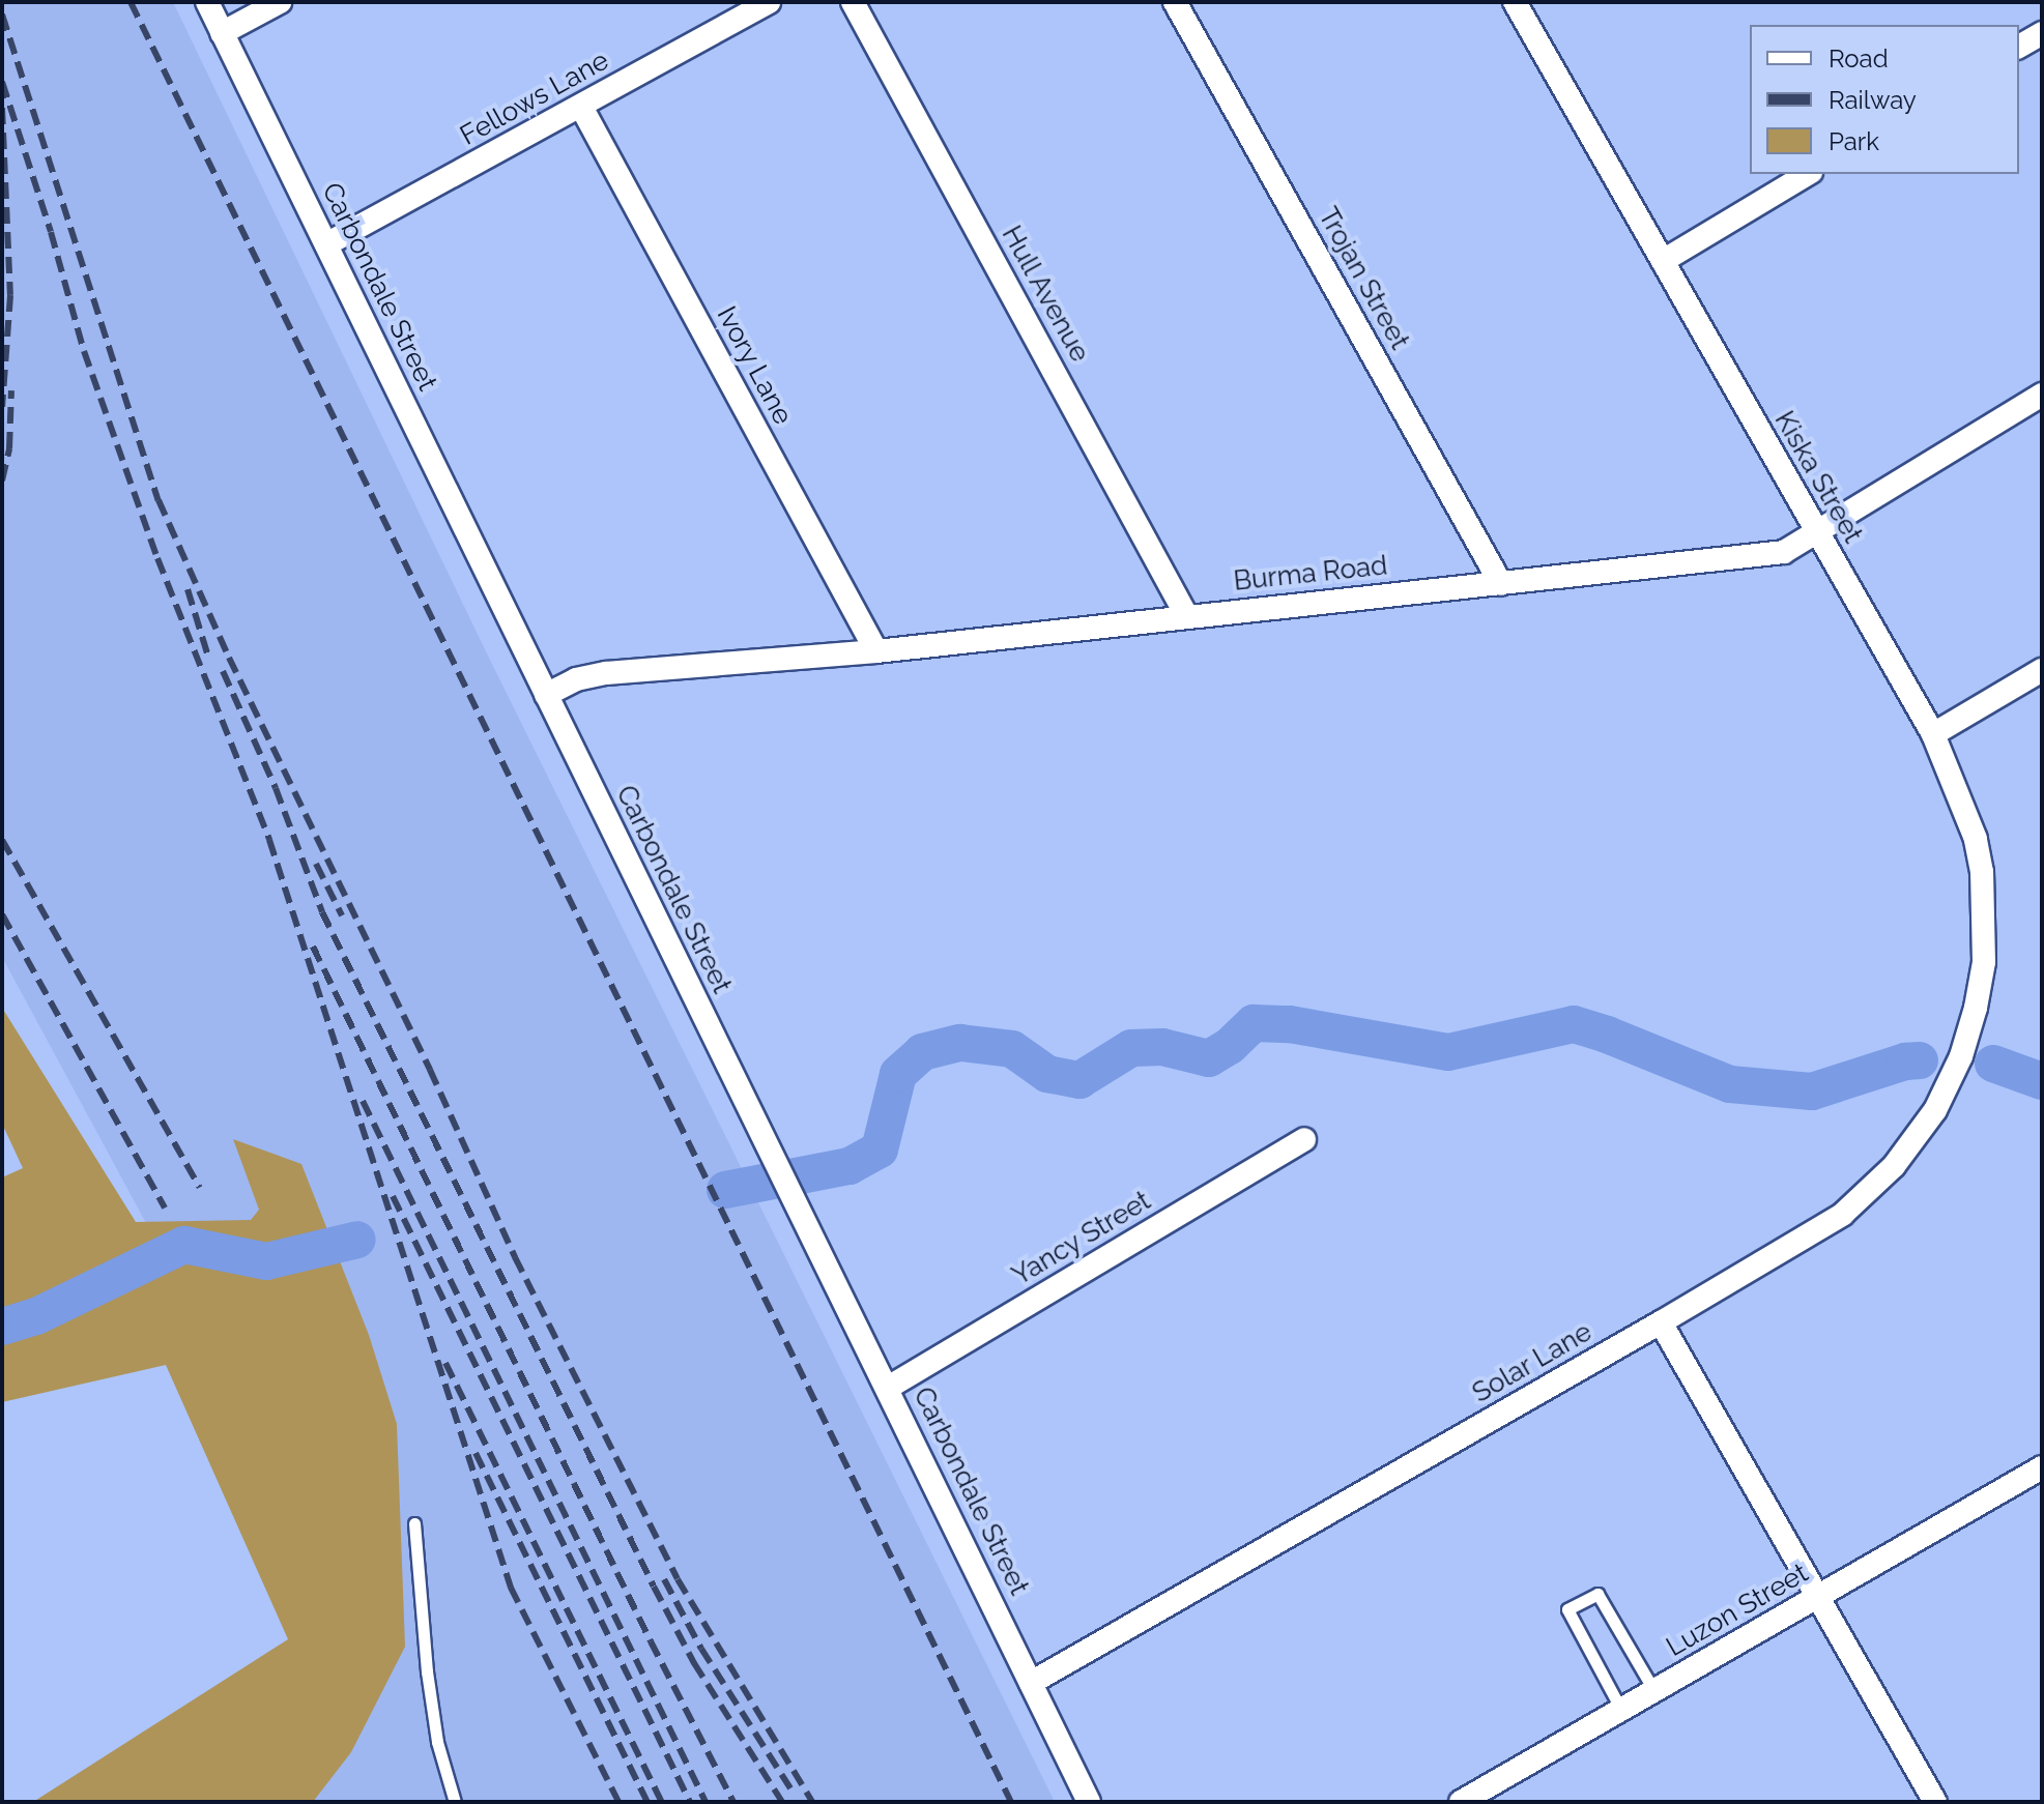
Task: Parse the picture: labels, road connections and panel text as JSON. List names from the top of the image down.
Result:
{
  "streets": {
    "street": [
      "Fellows Lane",
      "Trojan Street",
      "Carbondale Street",
      "Hull Avenue",
      "Ivory Lane",
      "Kiska Street",
      "Burma Road",
      "Yancy Street",
      "Solar Lane",
      "Luzon Street"
    ]
  },
  "crossings": [
    ["Fellows Lane", "Carbondale Street"],
    ["Fellows Lane", "Ivory Lane"],
    ["Trojan Street", "Burma Road"],
    ["Carbondale Street", "Burma Road"],
    ["Carbondale Street", "Yancy Street"],
    ["Carbondale Street", "Solar Lane"],
    ["Hull Avenue", "Burma Road"],
    ["Ivory Lane", "Burma Road"],
    ["Kiska Street", "Burma Road"],
    ["Kiska Street", "Solar Lane"]
  ],
  "legend": ["Road", "Railway", "Park"]
}
